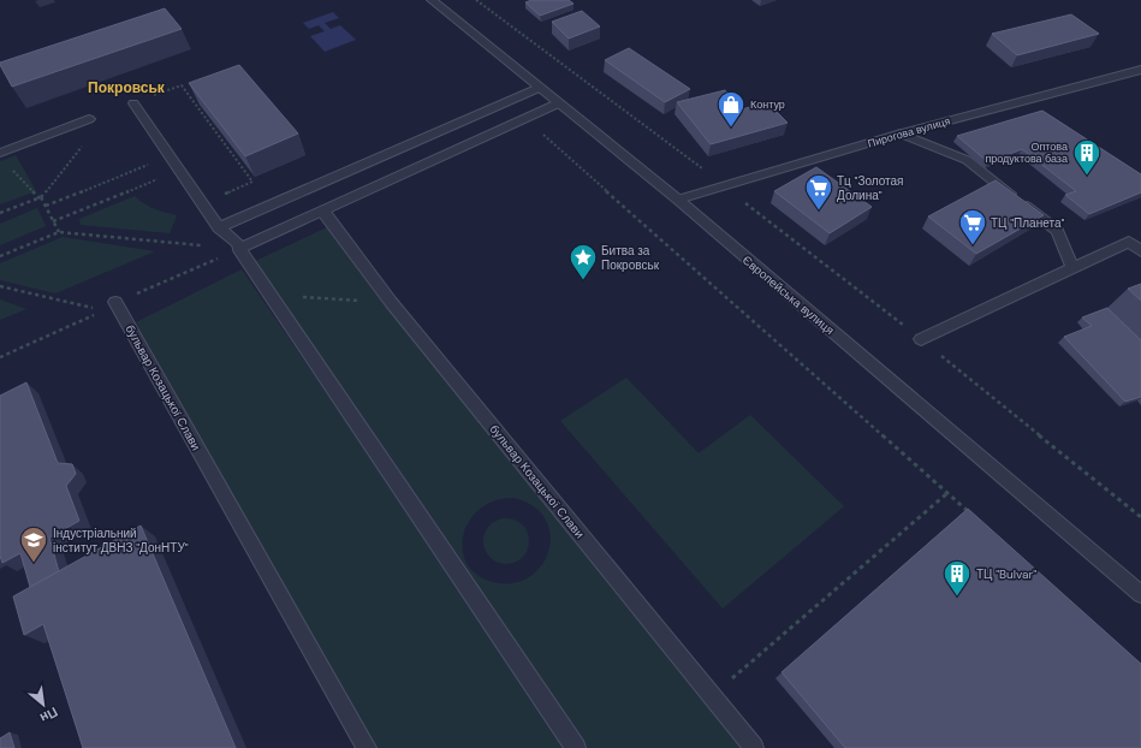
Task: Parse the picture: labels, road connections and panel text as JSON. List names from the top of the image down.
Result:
{
  "streets": {
    "street": ["Пирогова вулиця", "Європейська вулиця", "бульвар Козацької Слави"]
  },
  "crossings": [
    ["Пирогова вулиця", "Європейська вулиця"]
  ],
  "districts": ["Покровськ"],
  "places": {
    "shop": ["Контур"],
    "building": ["Оптова продуктова база", "ТЦ \"Bulvar\""],
    "supermarket": ["Тц \"Золотая Долина\"", "ТЦ \"Планета\""],
    "place": ["Битва за Покровськ"],
    "school or university": ["Індустріальний інститут ДВНЗ \"ДонНТУ\""]
  },
  "north": "bottom right"
}
